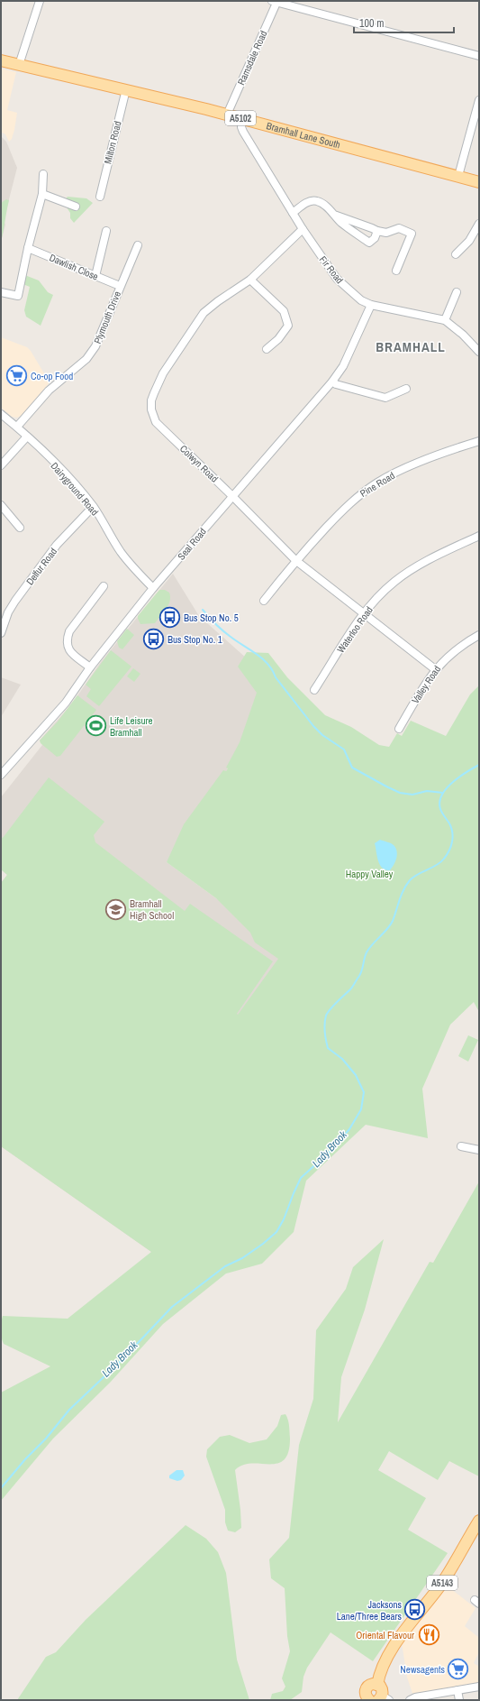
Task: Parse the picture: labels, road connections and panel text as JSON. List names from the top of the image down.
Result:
{
  "streets": {
    "main road": ["A5102", "Bramhall Lane South", "A5143"],
    "street": [
      "Ramsdale Road",
      "Milton Road",
      "Dawlish Close",
      "Fir Road",
      "Plymouth Drive",
      "Colwyn Road",
      "Pine Road",
      "Dairyground Road",
      "Seal Road",
      "Delfur Road",
      "Waterloo Road",
      "Valley Road"
    ]
  },
  "crossings": [
    ["Ramsdale Road", "Bramhall Lane South"],
    ["Bramhall Lane South", "Milton Road"],
    ["Bramhall Lane South", "Fir Road"],
    ["Dawlish Close", "Plymouth Drive"],
    ["Fir Road", "Colwyn Road"],
    ["Fir Road", "Seal Road"],
    ["Plymouth Drive", "Dairyground Road"],
    ["Colwyn Road", "Pine Road"],
    ["Colwyn Road", "Seal Road"],
    ["Colwyn Road", "Waterloo Road"],
    ["Colwyn Road", "Valley Road"],
    ["Dairyground Road", "Seal Road"],
    ["Dairyground Road", "Delfur Road"]
  ],
  "districts": ["BRAMHALL"],
  "water": ["Lady Brook"],
  "parks": ["Happy Valley"],
  "places": {
    "supermarket": ["Co-op Food", "Newsagents"],
    "bus stop": ["Bus Stop No. 5", "Bus Stop No. 1", "Jacksons Lane/Three Bears"],
    "sports": ["Life Leisure Bramhall"],
    "school or university": ["Bramhall High School"],
    "restaurant": ["Oriental Flavour"]
  },
  "scale_bar": "100 m"
}
